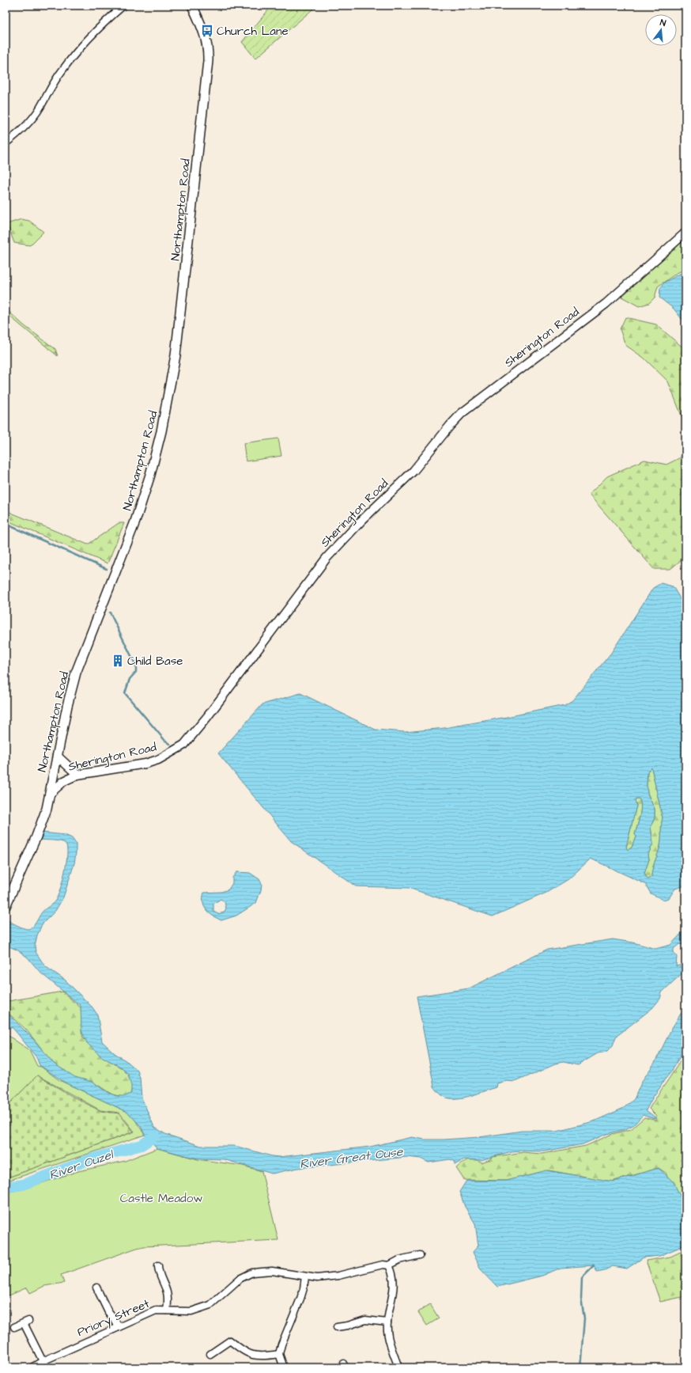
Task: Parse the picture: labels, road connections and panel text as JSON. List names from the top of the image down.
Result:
{
  "streets": {
    "main road": ["Northampton Road"],
    "street": ["Sherington Road", "Priory Street"]
  },
  "crossings": [
    ["Northampton Road", "Sherington Road"]
  ],
  "water": ["River Great Ouse", "River Ouzel"],
  "parks": ["Castle Meadow"],
  "places": {
    "bus stop": ["Church Lane"],
    "building": ["Child Base"]
  },
  "north": "top"
}
